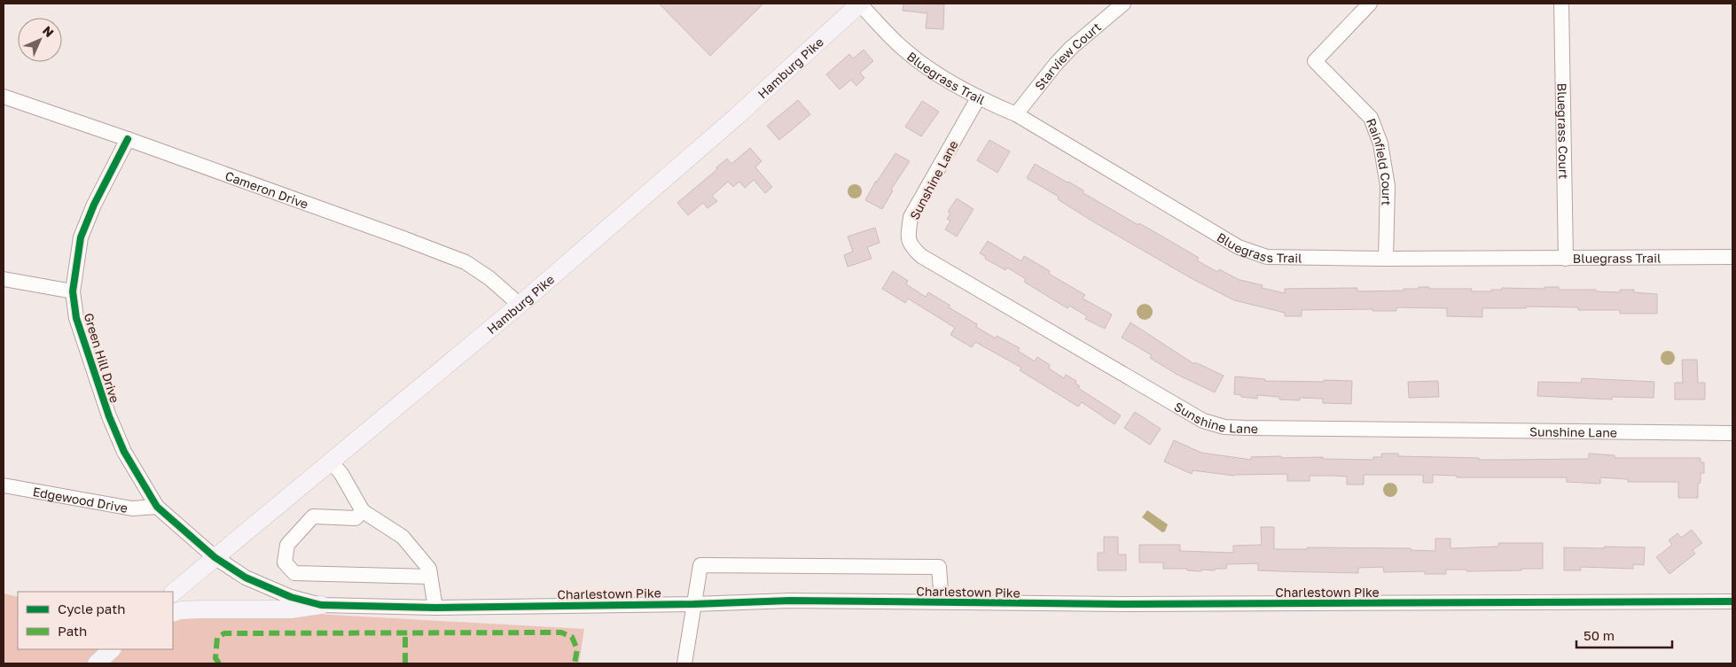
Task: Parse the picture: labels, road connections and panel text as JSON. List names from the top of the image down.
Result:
{
  "streets": {
    "main road": ["Hamburg Pike"],
    "street": [
      "Starview Court",
      "Bluegrass Trail",
      "Bluegrass Court",
      "Rainfield Court",
      "Sunshine Lane",
      "Cameron Drive",
      "Green Hill Drive",
      "Edgewood Drive",
      "Charlestown Pike"
    ]
  },
  "crossings": [
    ["Starview Court", "Bluegrass Trail"],
    ["Hamburg Pike", "Bluegrass Trail"],
    ["Hamburg Pike", "Cameron Drive"],
    ["Hamburg Pike", "Green Hill Drive"],
    ["Hamburg Pike", "Charlestown Pike"],
    ["Bluegrass Trail", "Bluegrass Court"],
    ["Bluegrass Trail", "Rainfield Court"],
    ["Bluegrass Trail", "Sunshine Lane"],
    ["Cameron Drive", "Green Hill Drive"],
    ["Green Hill Drive", "Edgewood Drive"],
    ["Green Hill Drive", "Charlestown Pike"]
  ],
  "legend": ["Cycle path", "Path"],
  "scale_bar": "50 m",
  "north": "top right"
}
